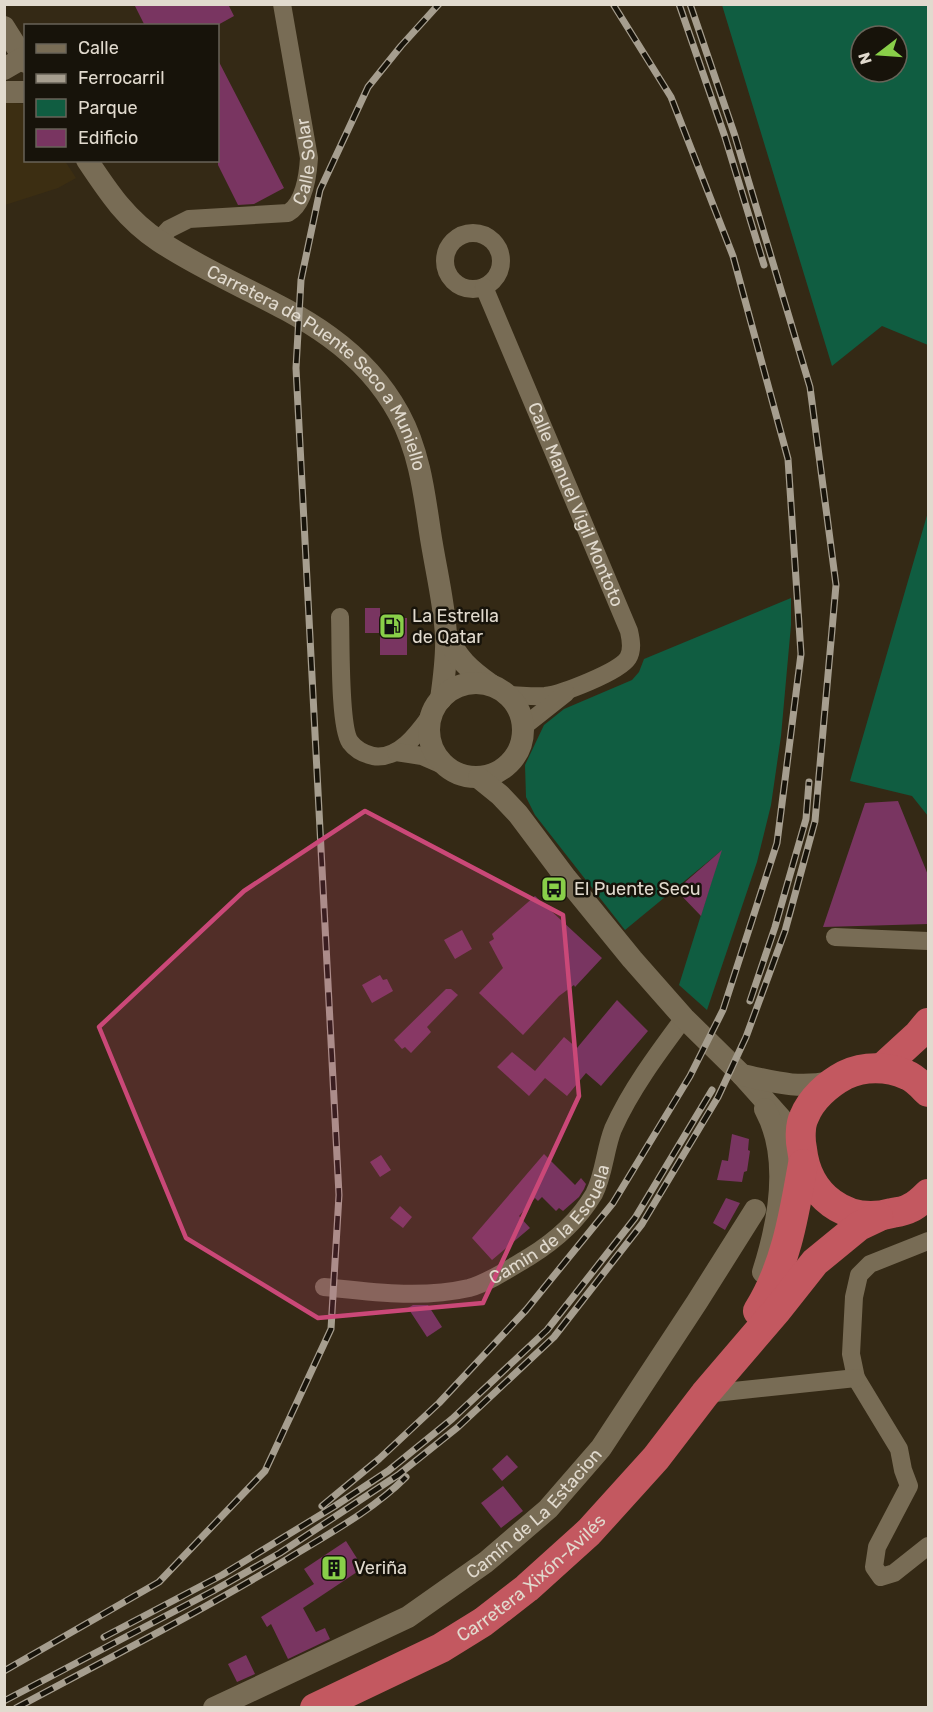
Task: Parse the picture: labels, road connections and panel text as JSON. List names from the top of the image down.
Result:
{
  "streets": {
    "highway": ["Carretera Xixón-Avilés"],
    "street": [
      "Calle Solar",
      "Carretera de Puente Seco a Muniello",
      "Calle Manuel Vigil Montoto",
      "Camin de la Escuela",
      "Camín de La Estacion"
    ]
  },
  "crossings": [
    ["Calle Solar", "Carretera de Puente Seco a Muniello"],
    ["Carretera de Puente Seco a Muniello", "Calle Manuel Vigil Montoto"]
  ],
  "places": {
    "fuel station": ["La Estrella de Qatar"],
    "bus stop": ["El Puente Secu"],
    "building": ["Veriña"]
  },
  "legend": [
    "Calle",
    "Ferrocarril",
    "Parque",
    "Edificio"
  ],
  "north": "left"
}
